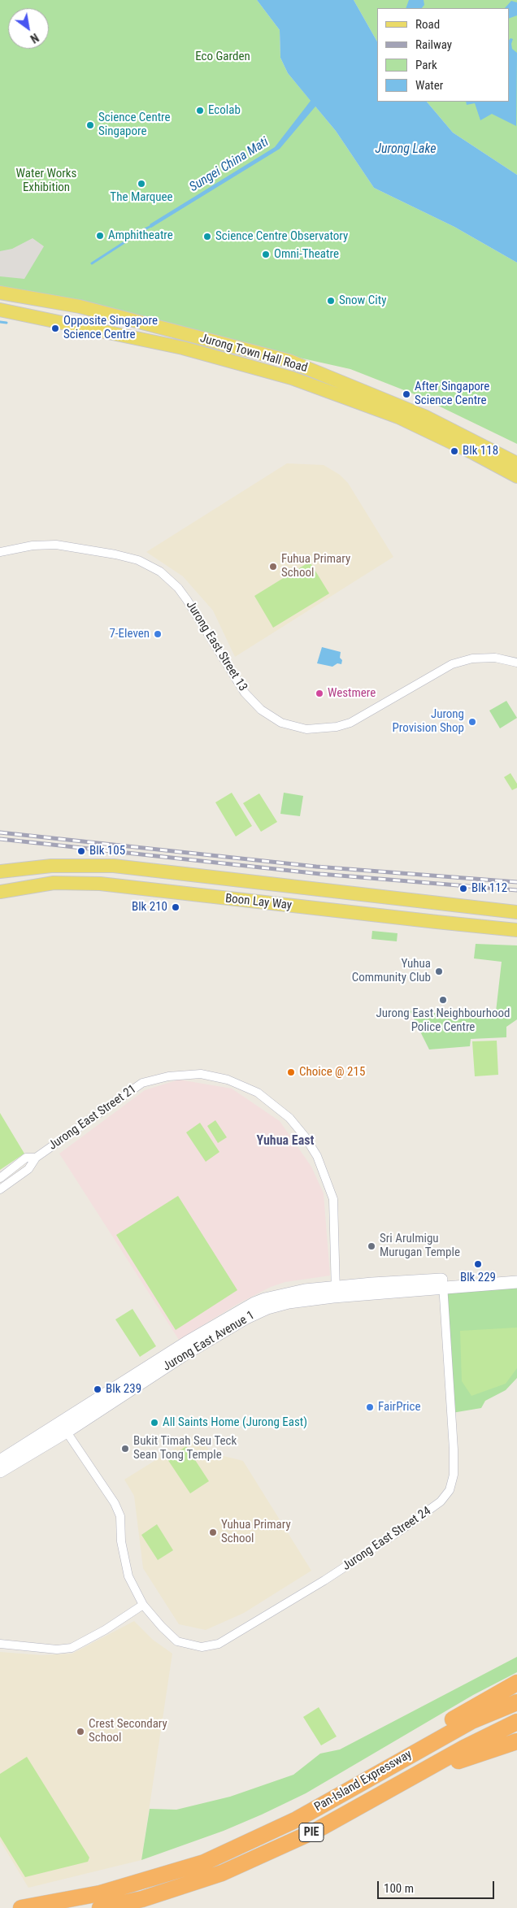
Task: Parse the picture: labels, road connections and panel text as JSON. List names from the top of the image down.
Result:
{
  "streets": {
    "highway": ["Pan-Island Expressway", "PIE"],
    "main road": ["Jurong Town Hall Road", "Boon Lay Way"],
    "street": [
      "Jurong East Street 13",
      "Jurong East Street 21",
      "Jurong East Avenue 1",
      "Jurong East Street 24"
    ]
  },
  "crossings": [
    ["Jurong East Street 21", "Jurong East Avenue 1"],
    ["Jurong East Avenue 1", "Jurong East Street 24"]
  ],
  "districts": ["Yuhua East"],
  "water": ["Jurong Lake", "Sungei China Mati"],
  "parks": ["Eco Garden", "Water Works Exhibition"],
  "places": [
    "Ecolab",
    "Science Centre Singapore",
    "The Marquee",
    "Amphitheatre",
    "Science Centre Observatory",
    "Omni-Theatre",
    "Snow City",
    "Opposite Singapore Science Centre",
    "After Singapore Science Centre",
    "Blk 118",
    "Fuhua Primary School",
    "7-Eleven",
    "Westmere",
    "Jurong Provision Shop",
    "Blk 105",
    "Blk 112",
    "Blk 210",
    "Yuhua Community Club",
    "Jurong East Neighbourhood Police Centre",
    "Choice @ 215",
    "Sri Arulmigu Murugan Temple",
    "Blk 229",
    "Blk 239",
    "FairPrice",
    "All Saints Home (Jurong East)",
    "Bukit Timah Seu Teck Sean Tong Temple",
    "Yuhua Primary School",
    "Crest Secondary School"
  ],
  "legend": [
    "Road",
    "Railway",
    "Park",
    "Water"
  ],
  "scale_bar": "100 m",
  "north": "bottom right"
}
